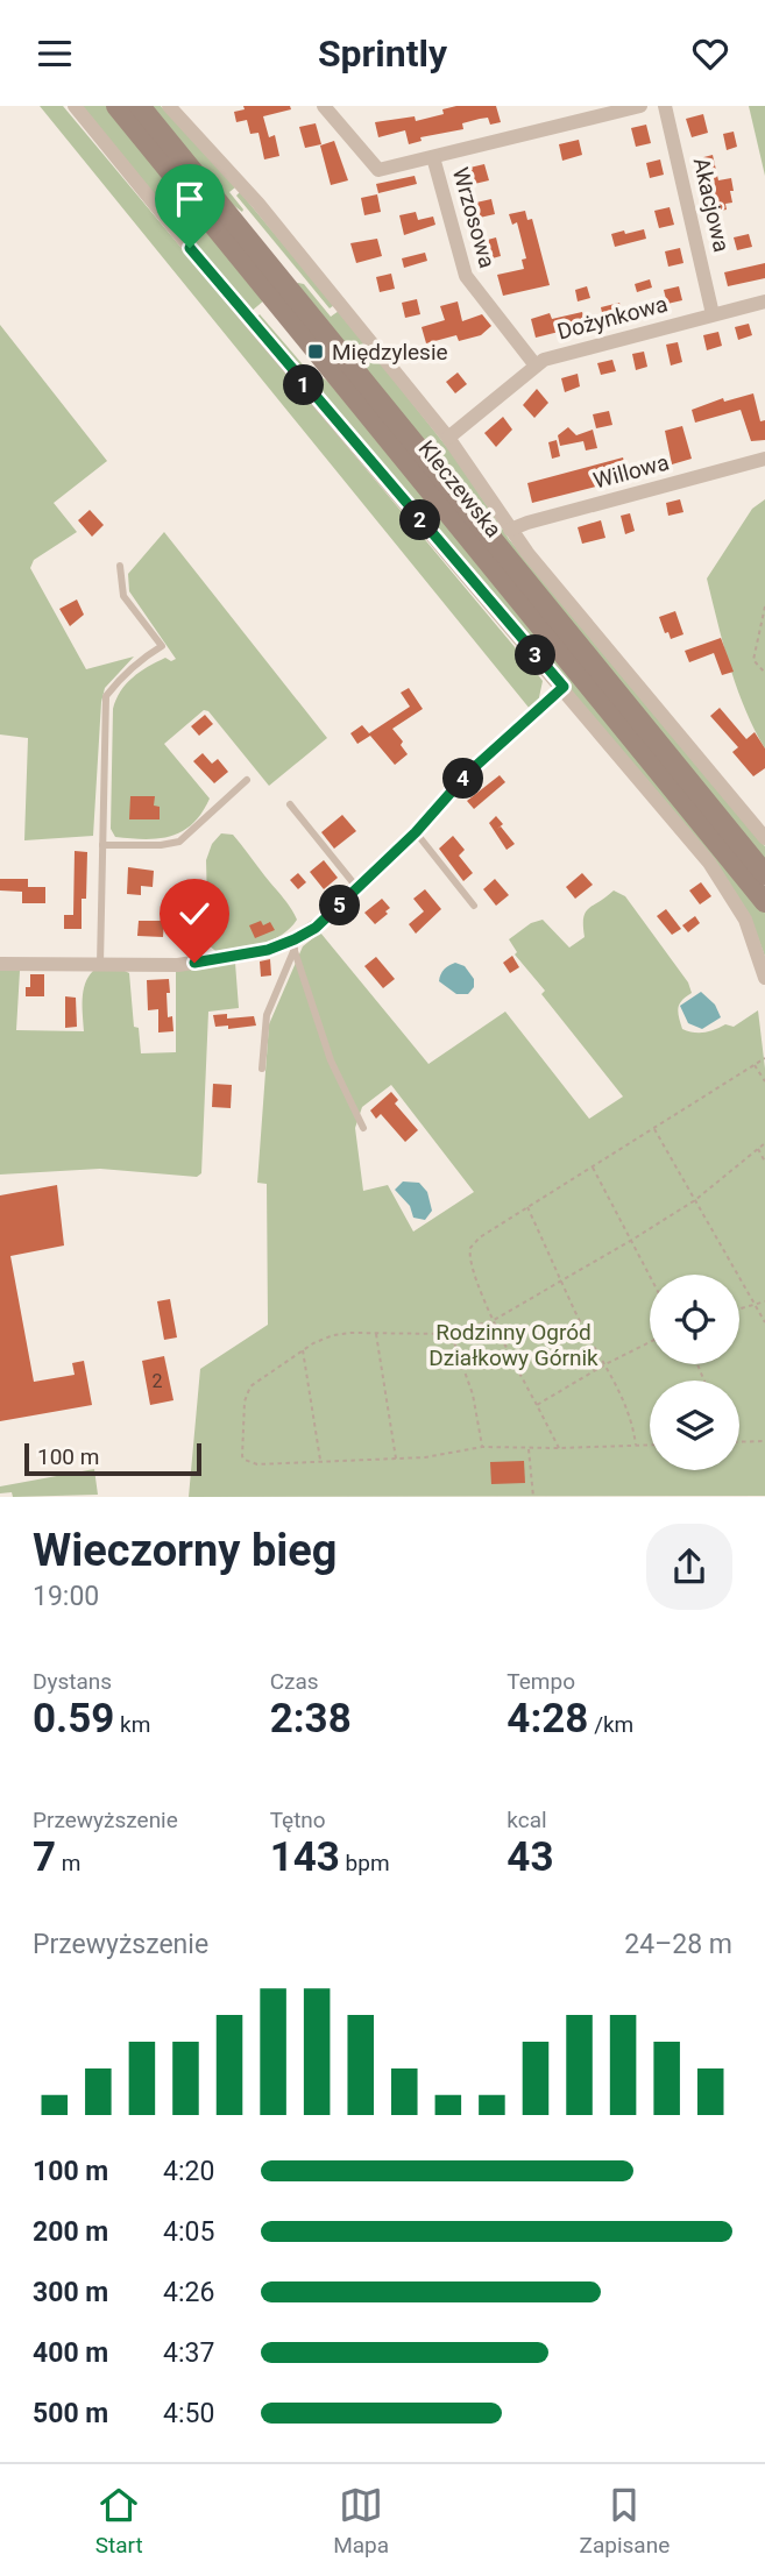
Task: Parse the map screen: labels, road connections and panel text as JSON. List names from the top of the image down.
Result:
{
  "streets": {
    "main road": ["Kleczewska"],
    "street": [
      "Akacjowa",
      "Wrzosowa",
      "Dożynkowa",
      "Willowa"
    ]
  },
  "crossings": [
    ["Akacjowa", "Dożynkowa"],
    ["Wrzosowa", "Dożynkowa"],
    ["Dożynkowa", "Kleczewska"],
    ["Willowa", "Kleczewska"]
  ],
  "parks": ["Rodzinny Ogród Działkowy Górnik"],
  "places": {
    "transit": ["Międzylesie"]
  },
  "house_numbers": ["2"],
  "scale_bar": "100 m",
  "page": {
    "header": "Sprintly",
    "pins": [
      "1",
      "2",
      "3",
      "4",
      "5"
    ],
    "scale": "100 m",
    "heading": ["Wieczorny bieg", "19:00"],
    "stats": [
      ["Dystans", "0.59 km"],
      ["Czas", "2:38"],
      ["Tempo", "4:28 /km"],
      ["Przewyższenie", "7 m"],
      ["Tętno", "143 bpm"],
      ["kcal", "43"]
    ],
    "chart": ["Przewyższenie", "24–28 m"],
    "list": [
      {
        "name": "100 m",
        "note": "4:20"
      },
      {
        "name": "200 m",
        "note": "4:05"
      },
      {
        "name": "300 m",
        "note": "4:26"
      },
      {
        "name": "400 m",
        "note": "4:37"
      },
      {
        "name": "500 m",
        "note": "4:50"
      }
    ],
    "tabs": ["Start", "Mapa", "Zapisane"]
  }
}
